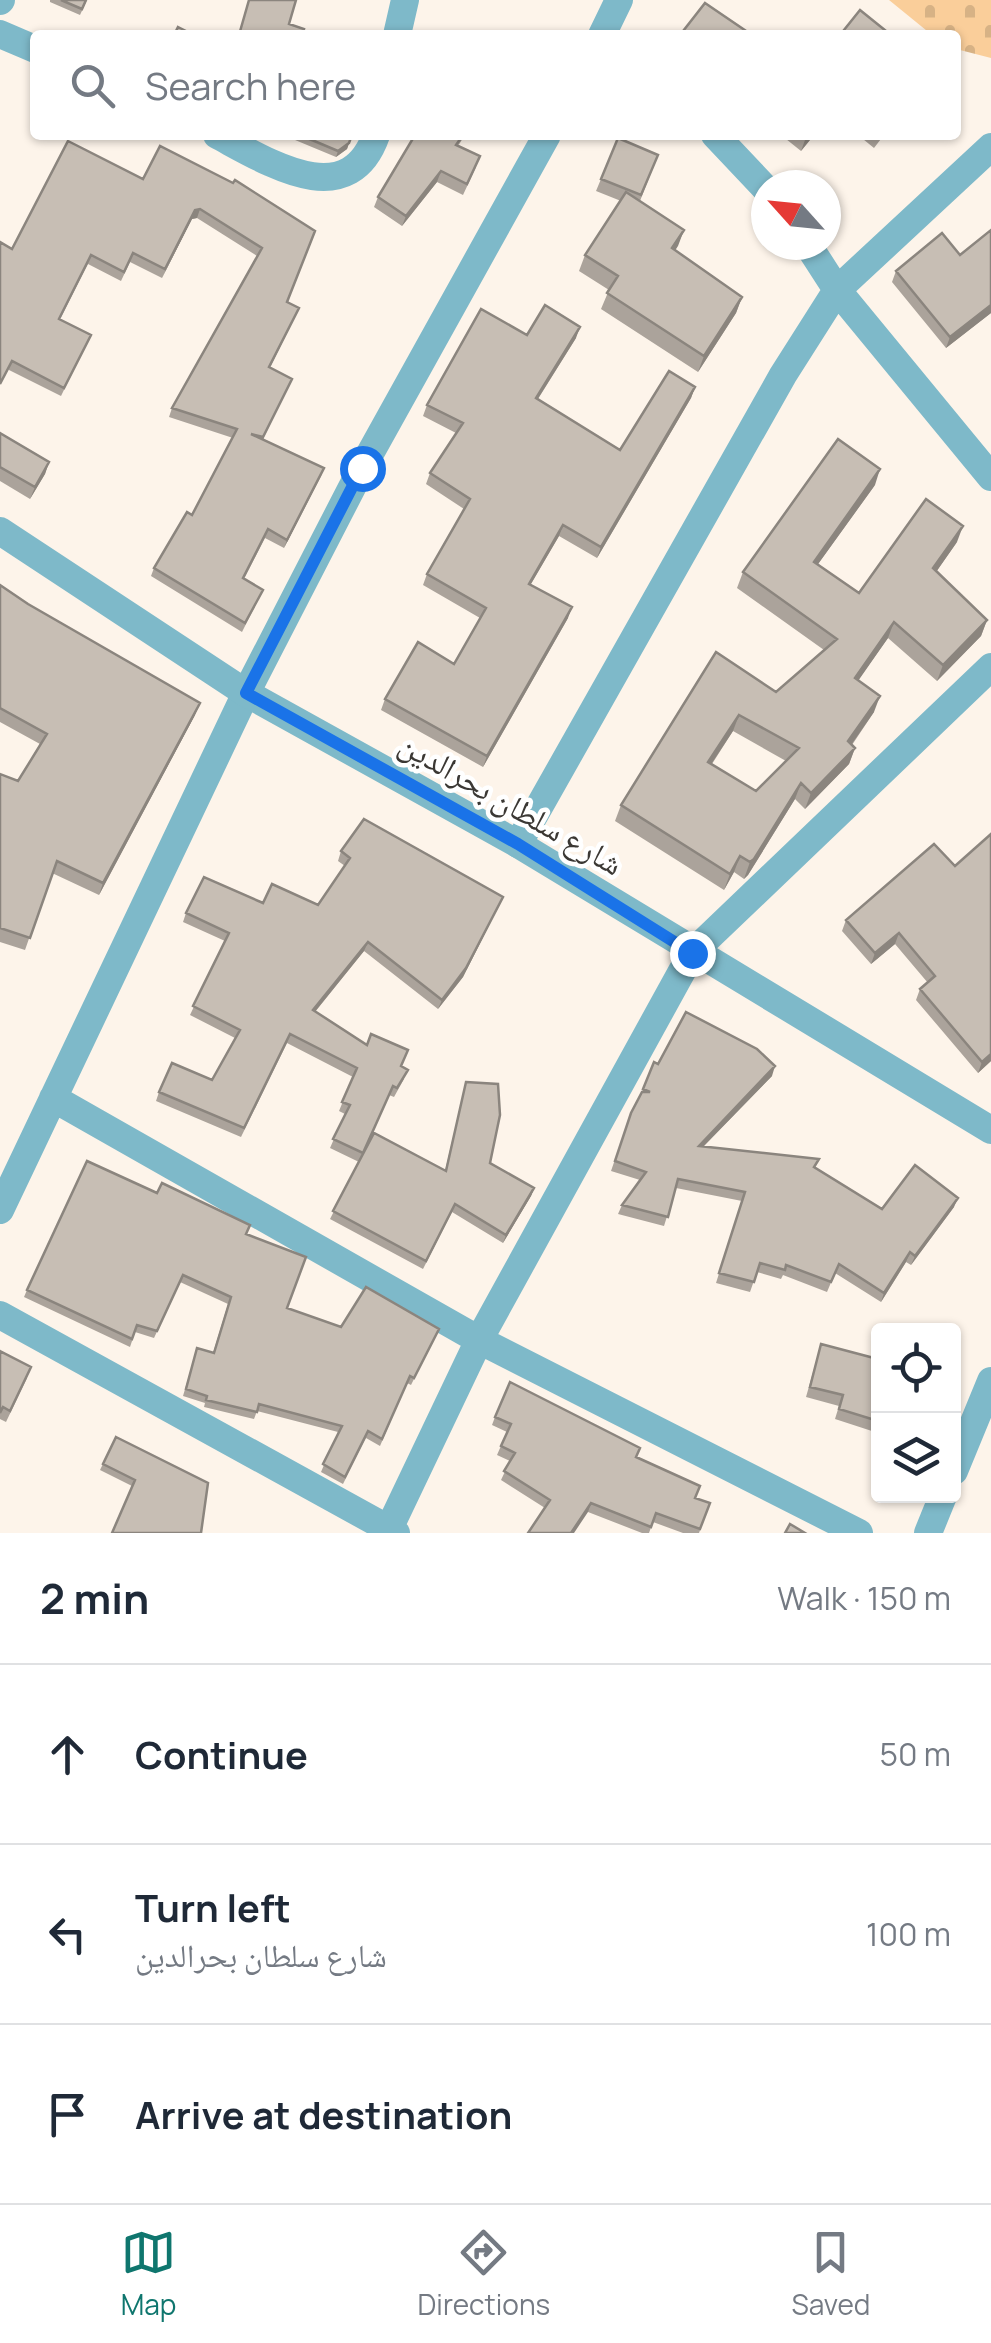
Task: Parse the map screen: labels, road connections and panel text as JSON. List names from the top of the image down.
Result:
{
  "streets": {
    "street": ["شارع سلطان بحرالدين"]
  },
  "north": "top left",
  "page": {
    "search": "Search here",
    "heading": ["2 min", "Walk · 150 m"],
    "list": [
      ["Continue", "50 m"],
      ["Turn left", "شارع سلطان بحرالدين", "100 m"],
      "Arrive at destination"
    ],
    "nav": ["Map", "Directions", "Saved"]
  }
}
